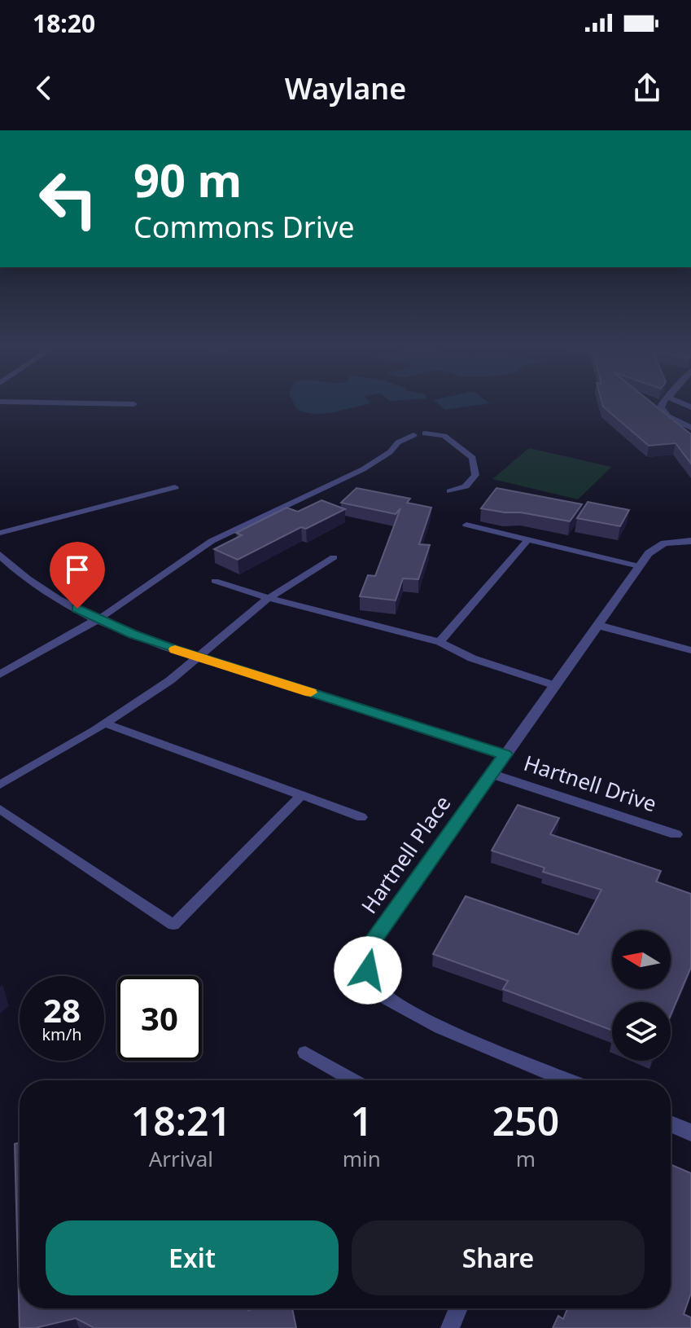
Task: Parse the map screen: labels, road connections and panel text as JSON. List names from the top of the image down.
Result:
{
  "streets": {
    "street": ["Hartnell Drive", "Hartnell Place"]
  },
  "crossings": [
    ["Hartnell Drive", "Hartnell Place"]
  ],
  "north": "left",
  "page": {
    "status": "18:20",
    "header": "Waylane",
    "turn": ["90 m", "Commons Drive"],
    "speed": "28 km/h",
    "limit": "30",
    "eta": [
      "18:21",
      "Arrival",
      "1",
      "min",
      "250",
      "m"
    ],
    "buttons": ["Exit", "Share"]
  }
}
